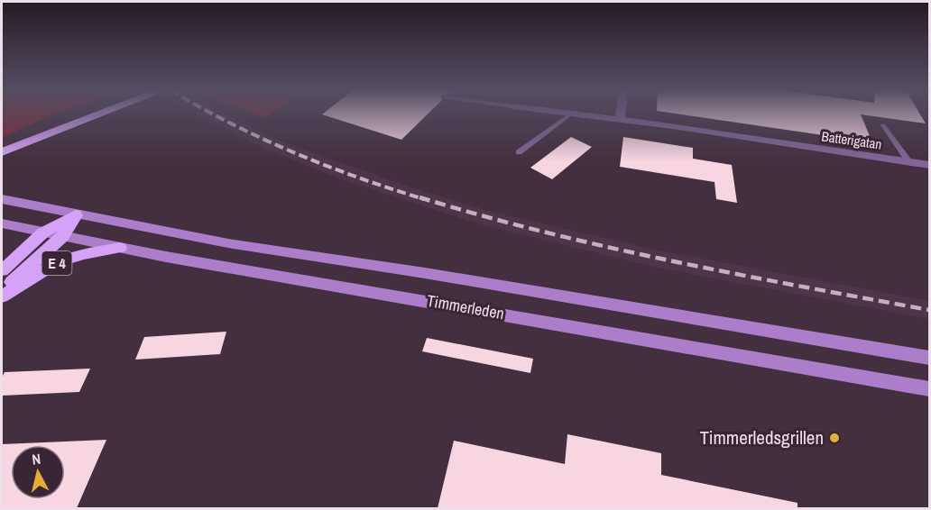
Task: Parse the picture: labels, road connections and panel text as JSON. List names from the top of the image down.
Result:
{
  "streets": {
    "highway": ["E 4"],
    "main road": ["Timmerleden"],
    "street": ["Batterigatan"]
  },
  "crossings": [
    ["E 4", "Timmerleden"]
  ],
  "places": ["Timmerledsgrillen"],
  "north": "top"
}
